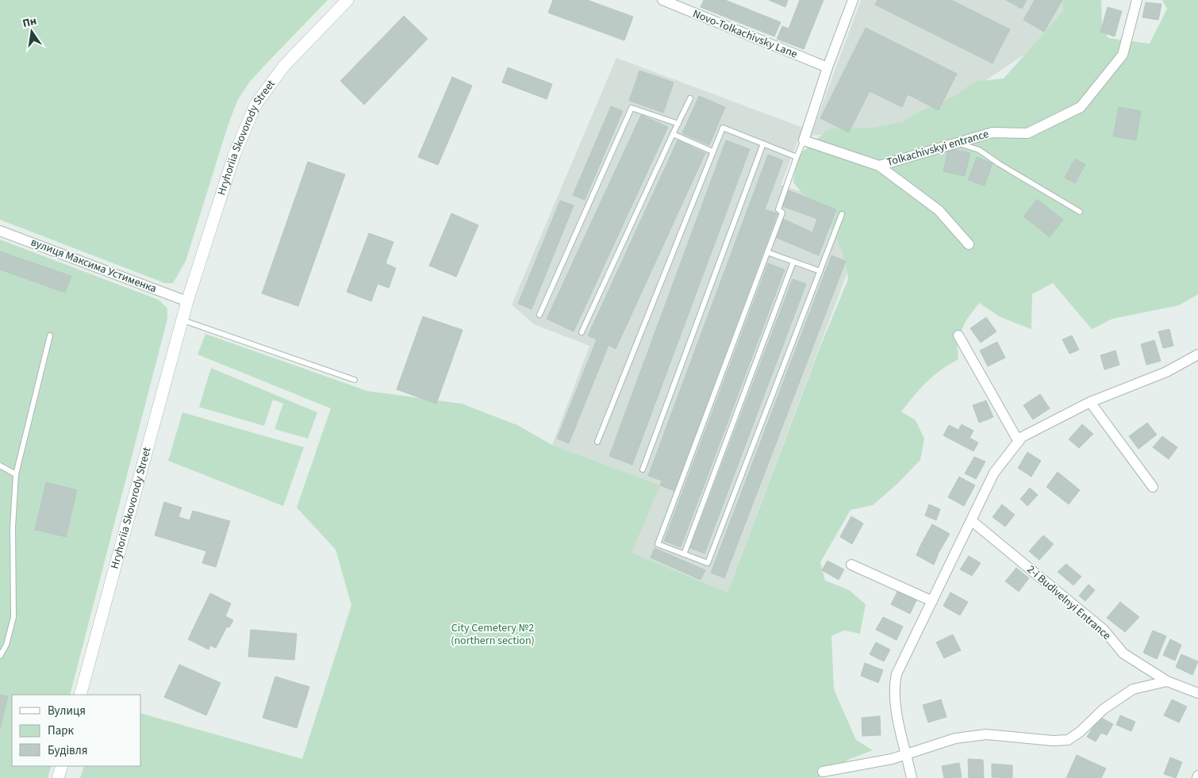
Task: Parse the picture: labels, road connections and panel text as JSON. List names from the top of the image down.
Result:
{
  "streets": {
    "street": [
      "Novo-Tolkachivsky Lane",
      "Hryhoriia Skovorody Street",
      "Tolkachivskyi entrance",
      "вулиця Максима Устименка",
      "2-i Budivelnyi Entrance"
    ]
  },
  "crossings": [
    ["Hryhoriia Skovorody Street", "вулиця Максима Устименка"]
  ],
  "parks": ["City Cemetery №2 (northern section)"],
  "legend": ["Вулиця", "Парк", "Будівля"],
  "north": "top"
}
